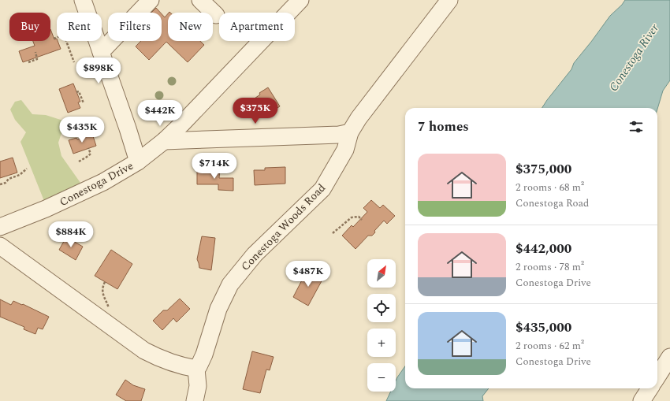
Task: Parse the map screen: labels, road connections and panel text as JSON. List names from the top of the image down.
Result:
{
  "streets": {
    "street": ["Conestoga Drive", "Conestoga Woods Road"]
  },
  "water": ["Conestoga River"],
  "north": "top right",
  "page": {
    "chip": [
      "Buy",
      "Rent",
      "Filters",
      "New",
      "Apartment"
    ],
    "price": [
      "$898K",
      "$375K",
      "$442K",
      "$435K",
      "$714K",
      "$884K",
      "$487K"
    ],
    "heading": "7 homes",
    "list": [
      {
        "name": "$375,000",
        "note": "2 rooms · 68 m² · Conestoga Road"
      },
      {
        "name": "$442,000",
        "note": "2 rooms · 78 m² · Conestoga Drive"
      },
      {
        "name": "$435,000",
        "note": "2 rooms · 62 m² · Conestoga Drive"
      }
    ],
    "map_buttons": ["+", "−"]
  }
}
